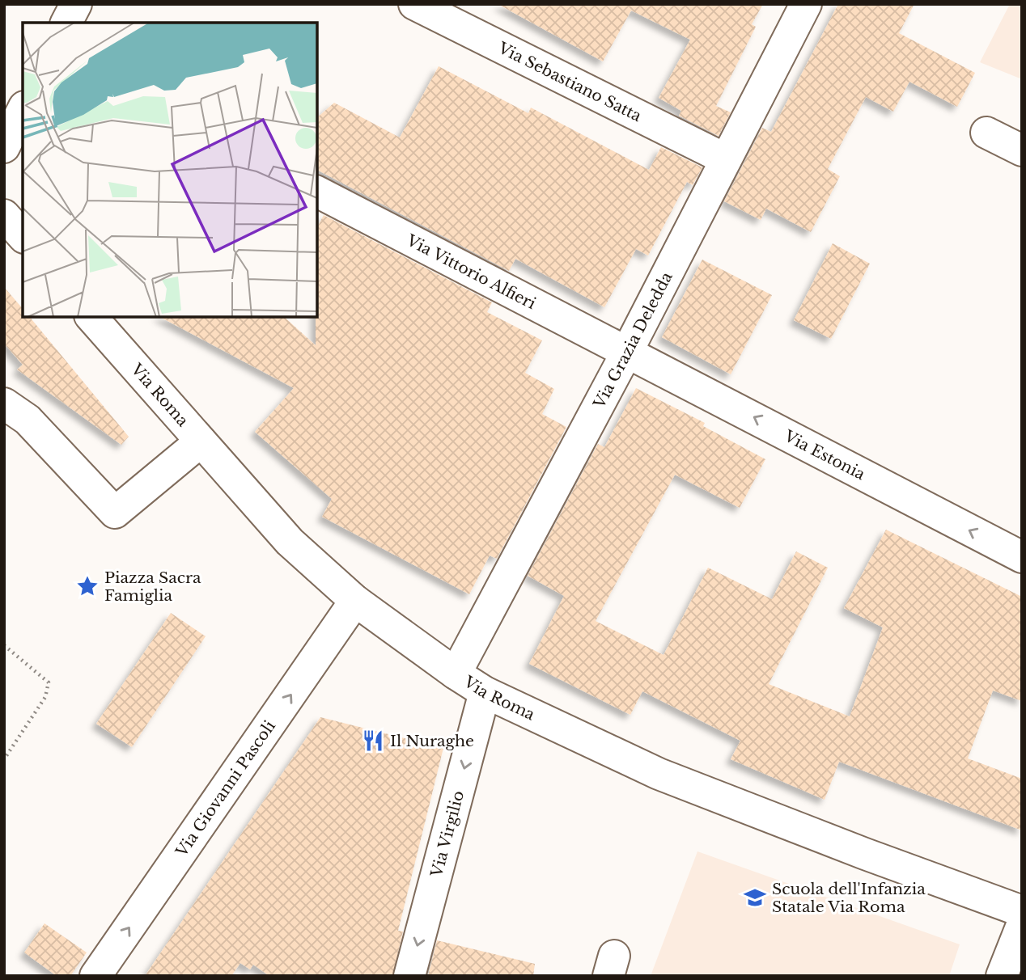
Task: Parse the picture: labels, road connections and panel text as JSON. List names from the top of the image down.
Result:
{
  "streets": {
    "street": [
      "Via Sebastiano Satta",
      "Via Vittorio Alfieri",
      "Via Grazia Deledda",
      "Via Roma",
      "Via Estonia",
      "Via Giovanni Pascoli",
      "Via Virgilio"
    ]
  },
  "crossings": [
    ["Via Sebastiano Satta", "Via Grazia Deledda"],
    ["Via Vittorio Alfieri", "Via Grazia Deledda"],
    ["Via Vittorio Alfieri", "Via Estonia"],
    ["Via Grazia Deledda", "Via Roma"],
    ["Via Grazia Deledda", "Via Estonia"],
    ["Via Roma", "Via Giovanni Pascoli"],
    ["Via Roma", "Via Virgilio"]
  ],
  "one_way": ["Via Estonia", "Via Giovanni Pascoli", "Via Virgilio"],
  "places": {
    "place": ["Piazza Sacra Famiglia"],
    "restaurant": ["Il Nuraghe"],
    "school or university": ["Scuola dell'Infanzia Statale Via Roma"]
  }
}
